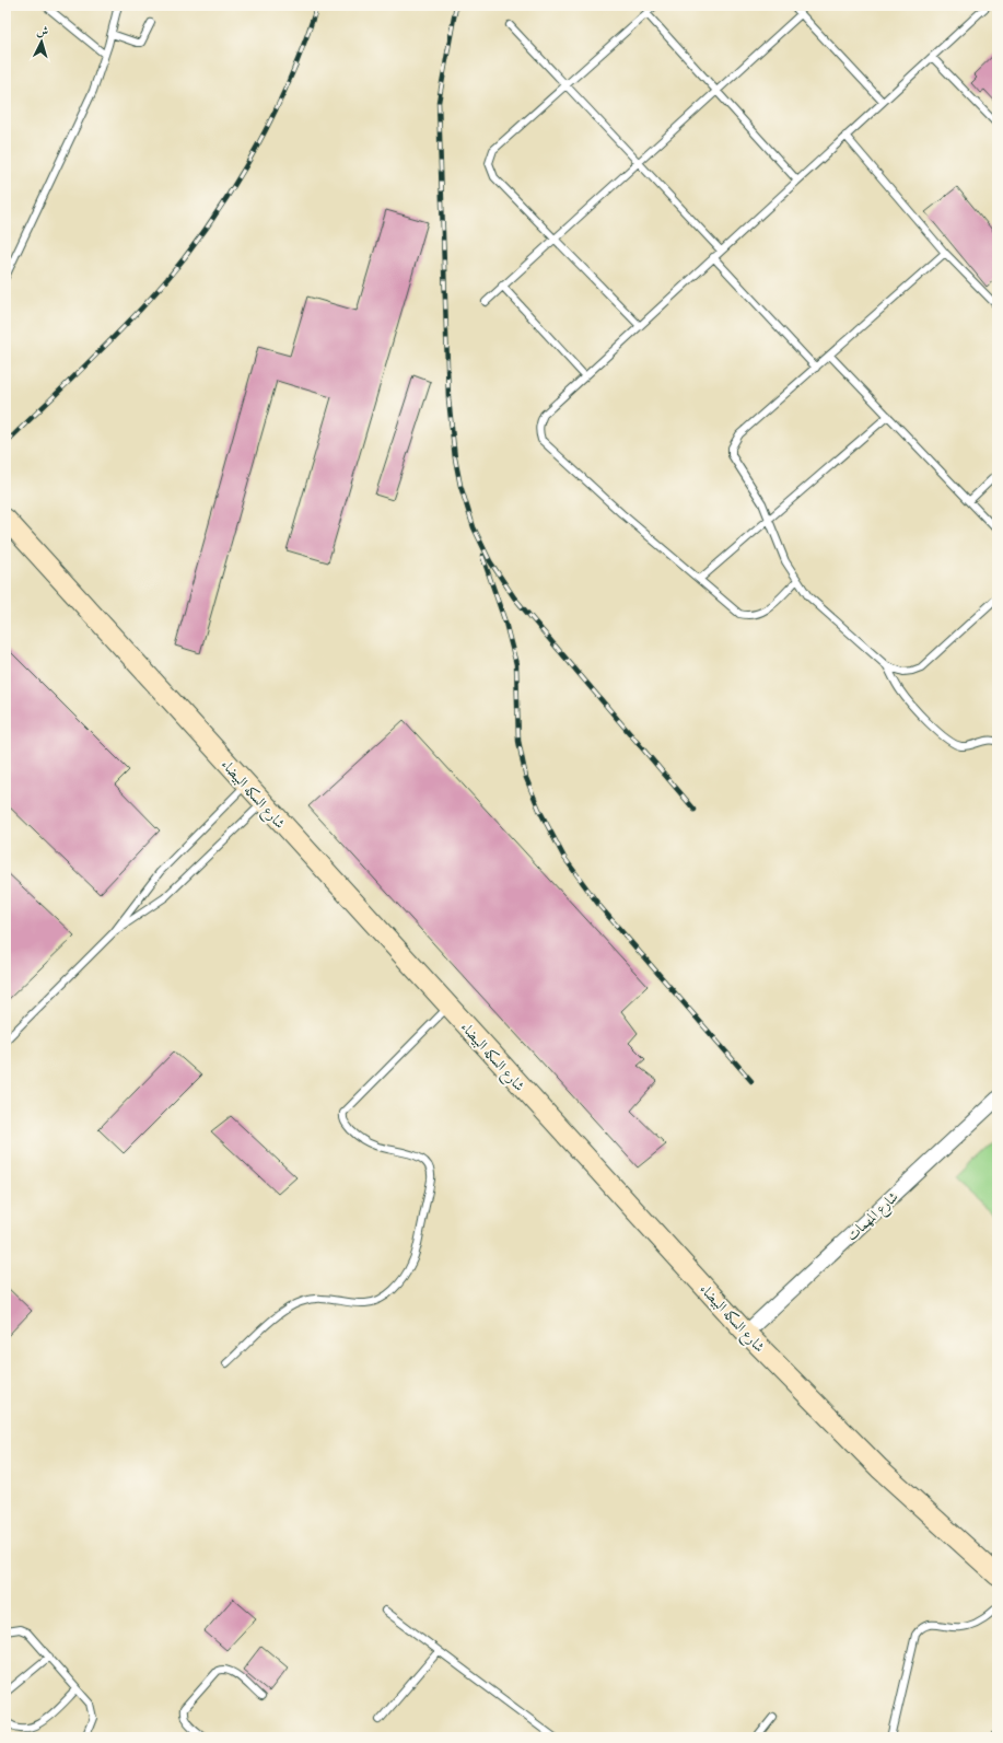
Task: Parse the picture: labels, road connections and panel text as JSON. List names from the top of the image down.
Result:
{
  "streets": {
    "street": ["شارع السكه البيضاء", "شارع المهمات"]
  },
  "crossings": [
    ["شارع السكه البيضاء", "شارع المهمات"]
  ],
  "north": "top"
}
